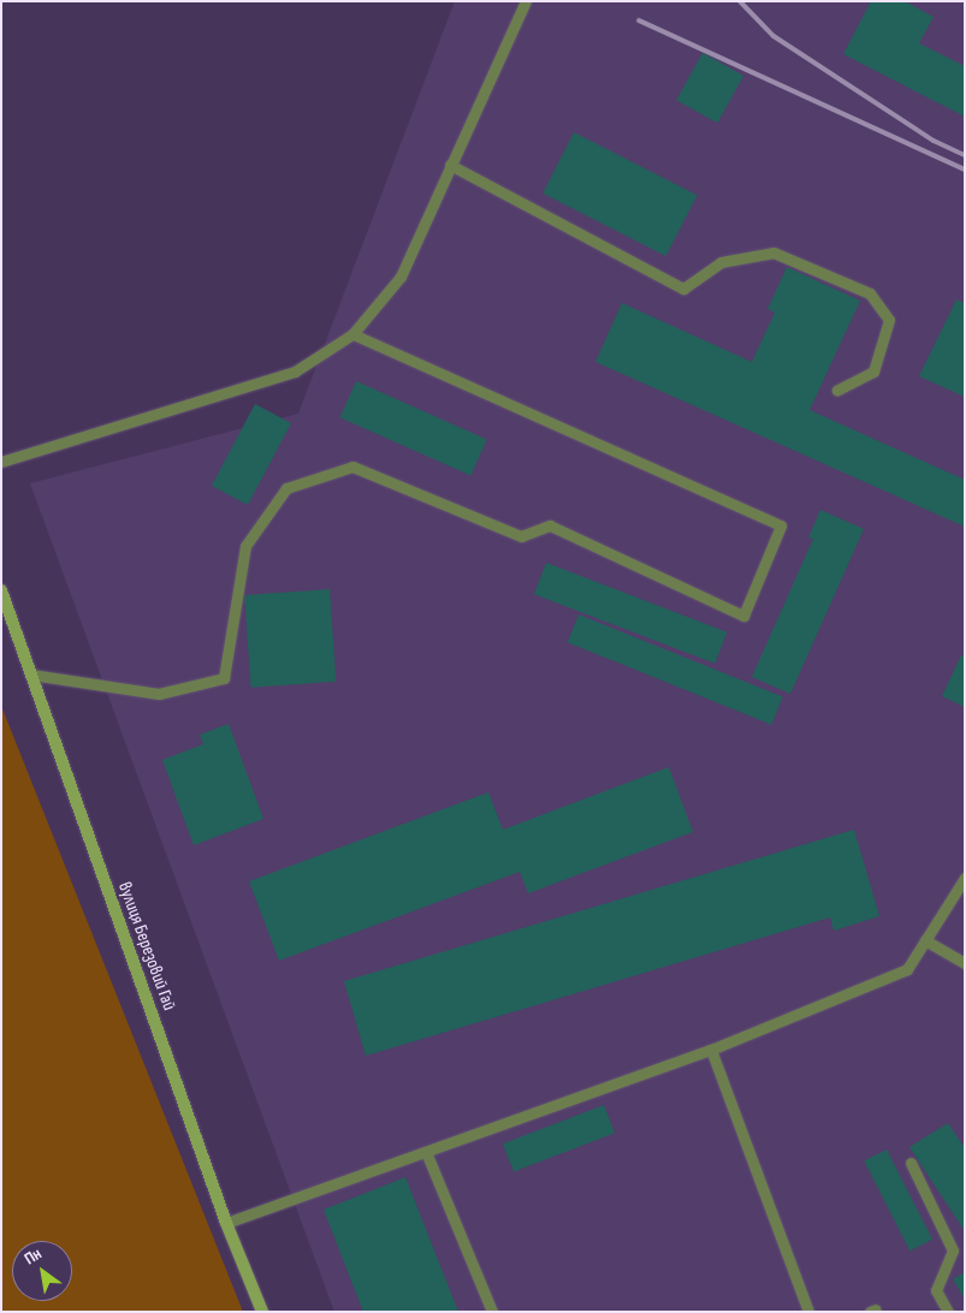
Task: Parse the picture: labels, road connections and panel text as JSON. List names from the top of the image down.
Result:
{
  "streets": {
    "street": ["вулиця Березовий Гай"]
  },
  "north": "top left"
}
